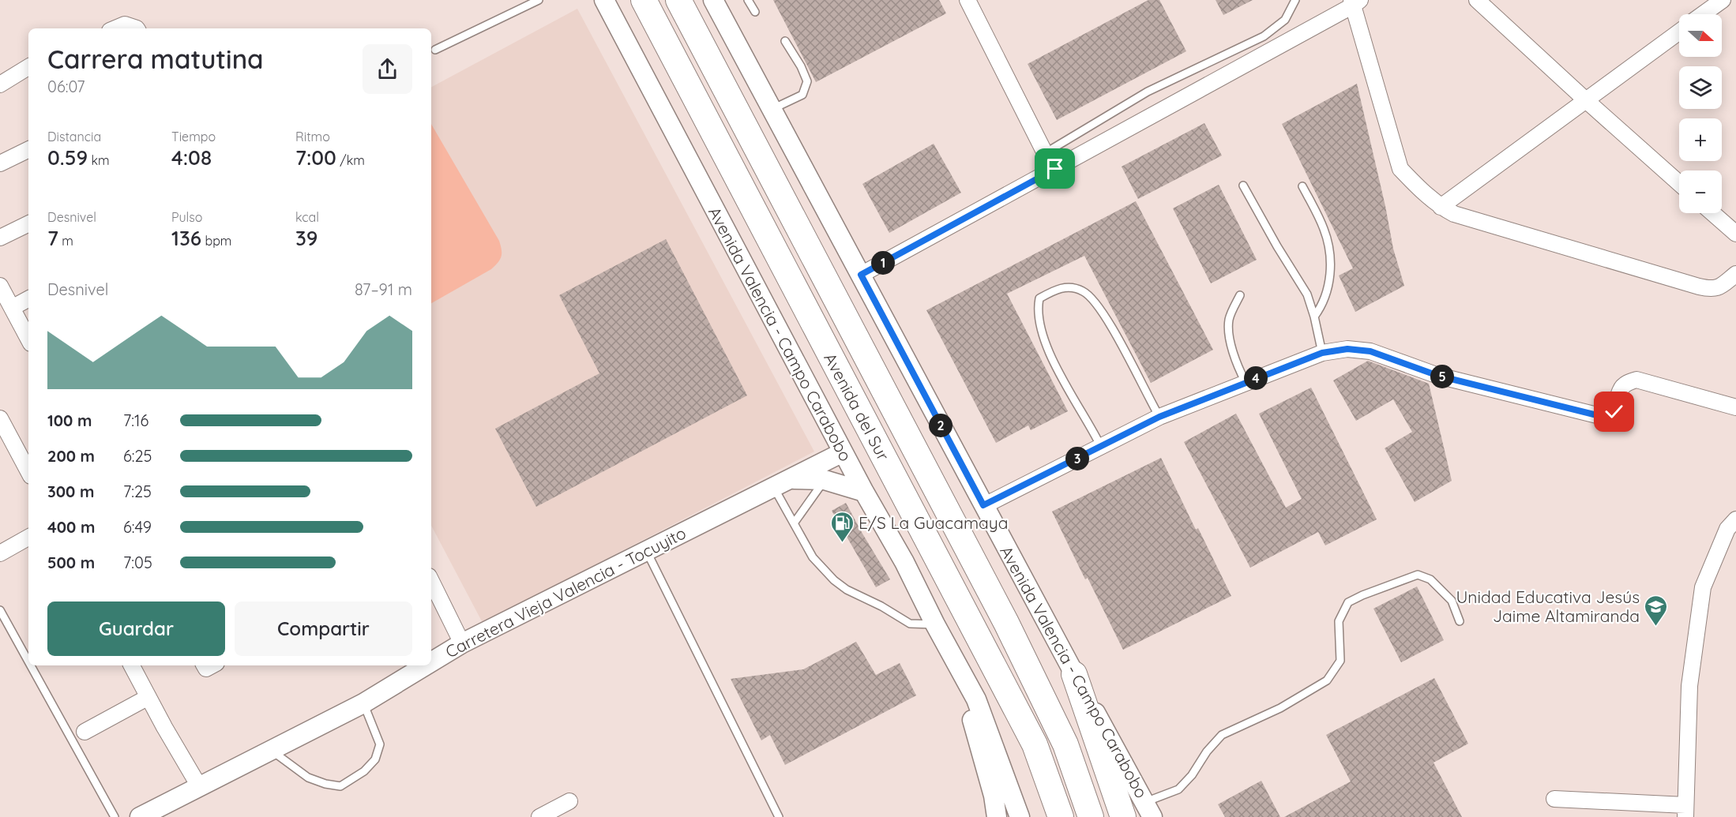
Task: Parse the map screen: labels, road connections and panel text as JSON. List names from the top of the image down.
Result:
{
  "streets": {
    "highway": ["Avenida del Sur"],
    "street": ["Avenida Valencia - Campo Carabobo", "Carretera Vieja Valencia - Tocuyito"]
  },
  "crossings": [
    ["Avenida Valencia - Campo Carabobo", "Carretera Vieja Valencia - Tocuyito"]
  ],
  "places": {
    "fuel station": ["E/S La Guacamaya"],
    "school or university": ["Unidad Educativa Jesús Jaime Altamiranda"]
  },
  "north": "right",
  "page": {
    "map_buttons": ["+", "−"],
    "heading": ["Carrera matutina", "06:07"],
    "stats": [
      ["Distancia", "0.59 km"],
      ["Tiempo", "4:08"],
      ["Ritmo", "7:00 /km"],
      ["Desnivel", "7 m"],
      ["Pulso", "136 bpm"],
      ["kcal", "39"]
    ],
    "pins": [
      "1",
      "5",
      "4",
      "2",
      "3"
    ],
    "chart": ["Desnivel", "87–91 m"],
    "list": [
      {
        "name": "100 m",
        "note": "7:16"
      },
      {
        "name": "200 m",
        "note": "6:25"
      },
      {
        "name": "300 m",
        "note": "7:25"
      },
      {
        "name": "400 m",
        "note": "6:49"
      },
      {
        "name": "500 m",
        "note": "7:05"
      }
    ],
    "buttons": ["Guardar", "Compartir"]
  }
}
